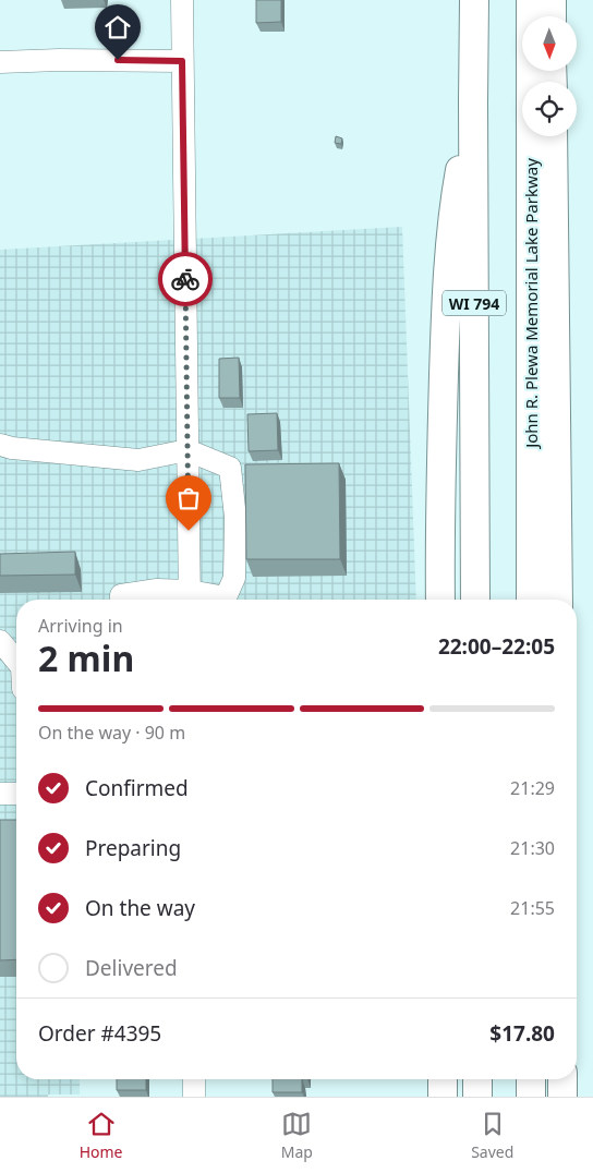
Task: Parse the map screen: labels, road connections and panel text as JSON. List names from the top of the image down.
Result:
{
  "streets": {
    "main road": ["WI 794", "John R. Plewa Memorial Lake Parkway"]
  },
  "north": "bottom",
  "page": {
    "heading": ["2 min", "Arriving in", "22:00–22:05"],
    "panel": ["Order #4395", "$17.80"],
    "bar": "On the way · 90 m",
    "list": [
      ["Confirmed", "21:29"],
      ["Preparing", "21:30"],
      ["On the way", "21:55"],
      "Delivered"
    ],
    "tabs": ["Home", "Map", "Saved"]
  }
}
